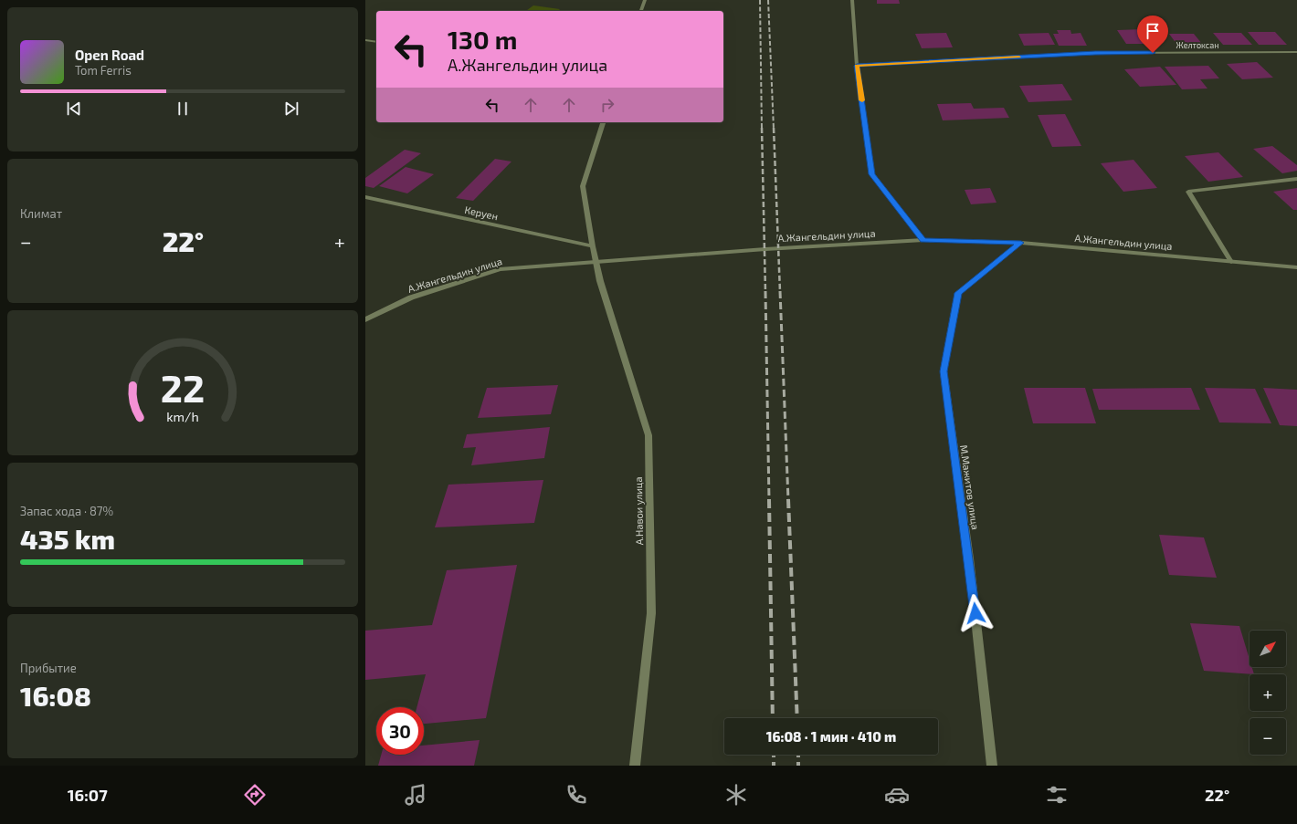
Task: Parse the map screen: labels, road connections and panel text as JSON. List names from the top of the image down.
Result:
{
  "streets": {
    "street": [
      "Желтоксан",
      "Керуен",
      "А.Жангельдин улица",
      "М.Мажитов улица",
      "А.Навои улица"
    ]
  },
  "crossings": [
    ["Керуен", "А.Навои улица"],
    ["А.Жангельдин улица", "М.Мажитов улица"],
    ["А.Жангельдин улица", "А.Навои улица"]
  ],
  "north": "top right",
  "page": {
    "turn": ["130 m", "А.Жангельдин улица"],
    "song": ["Open Road", "Tom Ferris"],
    "tile": [
      "Климат",
      ["Запас хода · 87%", "435 km"],
      ["Прибытие", "16:08"]
    ],
    "heat": ["−", "22°", "+"],
    "map_buttons": ["+", "−"],
    "limit": "30",
    "trip": "16:08 · 1 мин · 410 m",
    "tabs": ["16:07", "22°"],
    "gauge": ["22", "km/h"]
  }
}
